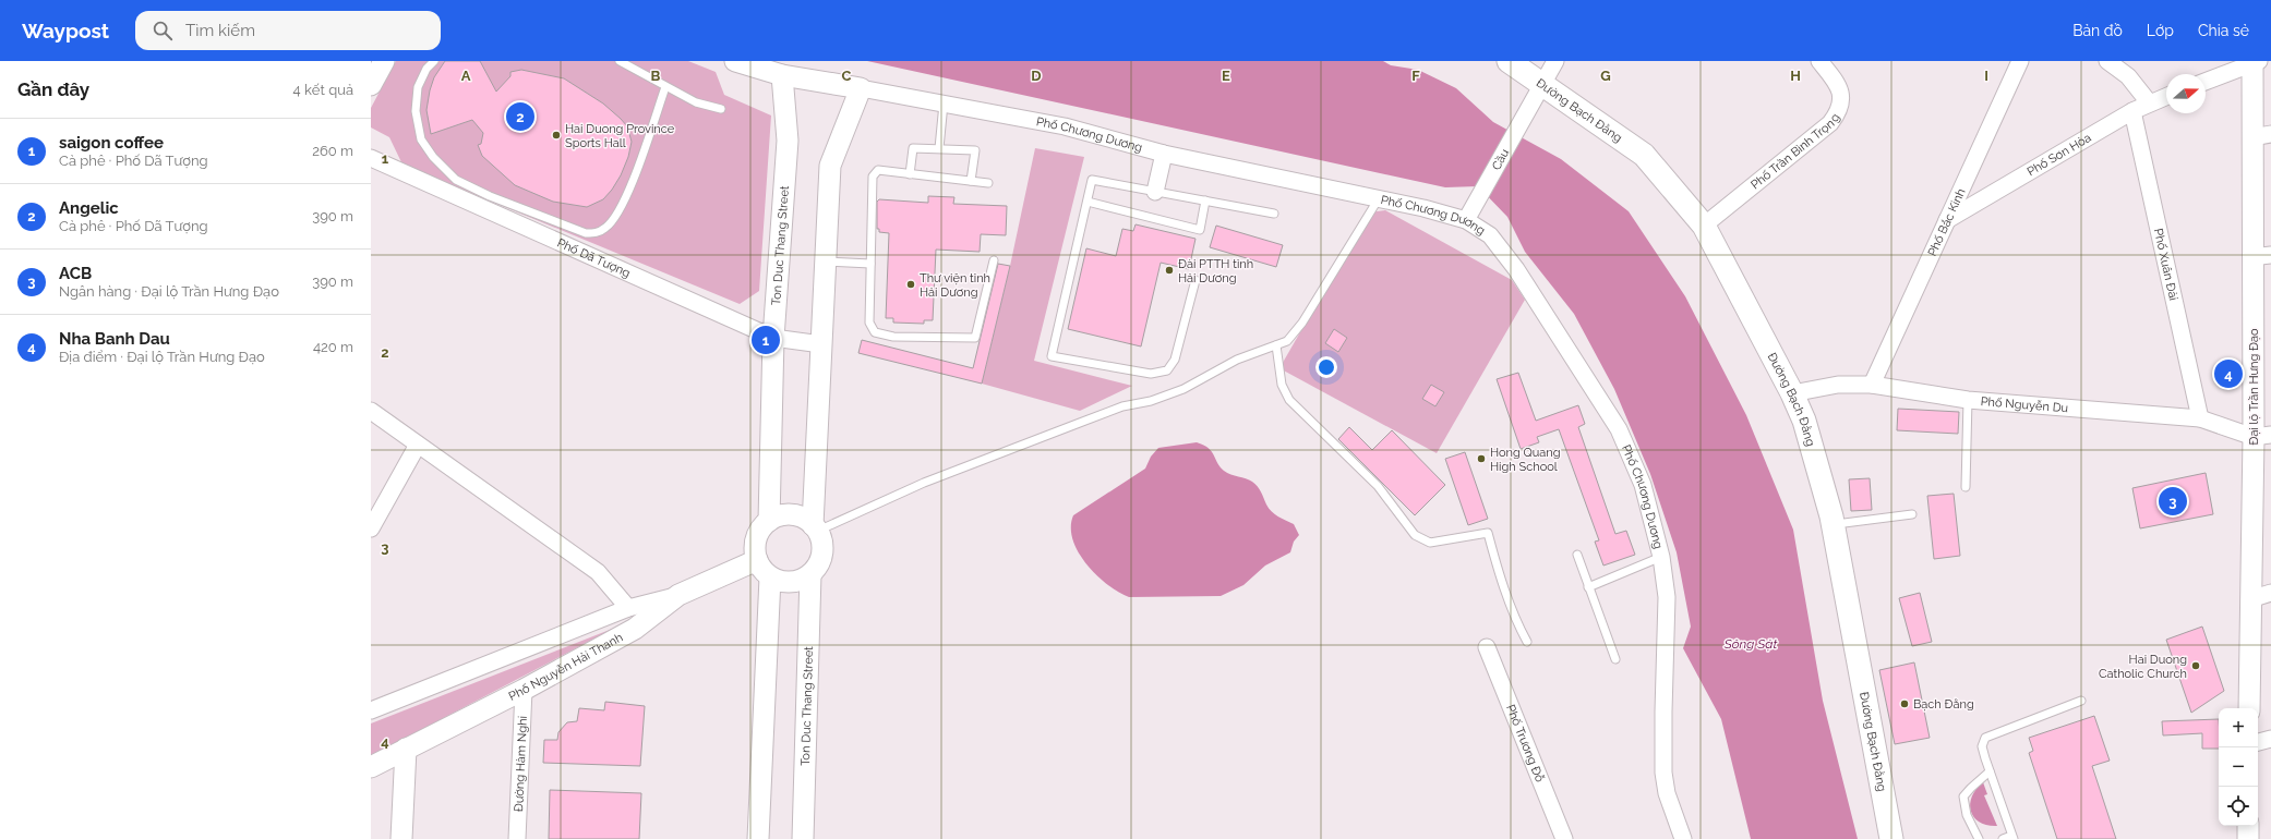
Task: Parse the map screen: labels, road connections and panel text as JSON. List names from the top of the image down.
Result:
{
  "streets": {
    "main road": ["Đường Bạch Đằng"],
    "street": [
      "Phố Chương Dương",
      "Phố Trần Bình Trọng",
      "Phố Sơn Hòa",
      "Cầu",
      "Phố Bắc Kinh",
      "Ton Duc Thang Street",
      "Phố Dã Tượng",
      "Phố Xuân Đài",
      "Đại lộ Trần Hưng Đạo",
      "Phố Nguyễn Du",
      "Phố Nguyễn Hải Thanh",
      "Phố Trương Đỗ",
      "Đường Hàm Nghi"
    ]
  },
  "crossings": [
    ["Đường Bạch Đằng", "Phố Trần Bình Trọng"],
    ["Đường Bạch Đằng", "Cầu"],
    ["Đường Bạch Đằng", "Phố Nguyễn Du"],
    ["Phố Chương Dương", "Cầu"],
    ["Phố Chương Dương", "Ton Duc Thang Street"],
    ["Phố Sơn Hòa", "Phố Bắc Kinh"],
    ["Phố Sơn Hòa", "Phố Xuân Đài"],
    ["Phố Bắc Kinh", "Phố Nguyễn Du"],
    ["Ton Duc Thang Street", "Phố Dã Tượng"],
    ["Ton Duc Thang Street", "Phố Nguyễn Hải Thanh"],
    ["Phố Xuân Đài", "Phố Nguyễn Du"],
    ["Đại lộ Trần Hưng Đạo", "Phố Nguyễn Du"],
    ["Phố Nguyễn Hải Thanh", "Đường Hàm Nghi"]
  ],
  "water": ["Sông Sặt"],
  "places": [
    "Hai Duong Province Sports Hall",
    "Đài PTTH tỉnh Hải Dương",
    "Thư viện tỉnh Hải Dương",
    "Hong Quang High School",
    "Hai Duong Catholic Church",
    "Bạch Đằng"
  ],
  "north": "right",
  "page": {
    "header": "Waypost",
    "search": "Tìm kiếm",
    "nav": ["Bản đồ", "Lớp", "Chia sẻ"],
    "heading": ["Gần đây", "4 kết quả"],
    "pins": [
      "2",
      "1",
      "4",
      "3"
    ],
    "list": [
      {
        "mark": "1",
        "name": "saigon coffee",
        "note": "Cà phê · Phố Dã Tượng",
        "value": "260 m"
      },
      {
        "mark": "2",
        "name": "Angelic",
        "note": "Cà phê · Phố Dã Tượng",
        "value": "390 m"
      },
      {
        "mark": "3",
        "name": "ACB",
        "note": "Ngân hàng · Đại lộ Trần Hưng Đạo",
        "value": "390 m"
      },
      {
        "mark": "4",
        "name": "Nha Banh Dau",
        "note": "Địa điểm · Đại lộ Trần Hưng Đạo",
        "value": "420 m"
      }
    ],
    "map_buttons": ["+", "−"]
  },
  "grid": {
    "columns": [
      "A",
      "B",
      "C",
      "D",
      "E",
      "F",
      "G",
      "H",
      "I"
    ],
    "rows": [
      "1",
      "2",
      "3",
      "4"
    ]
  }
}
